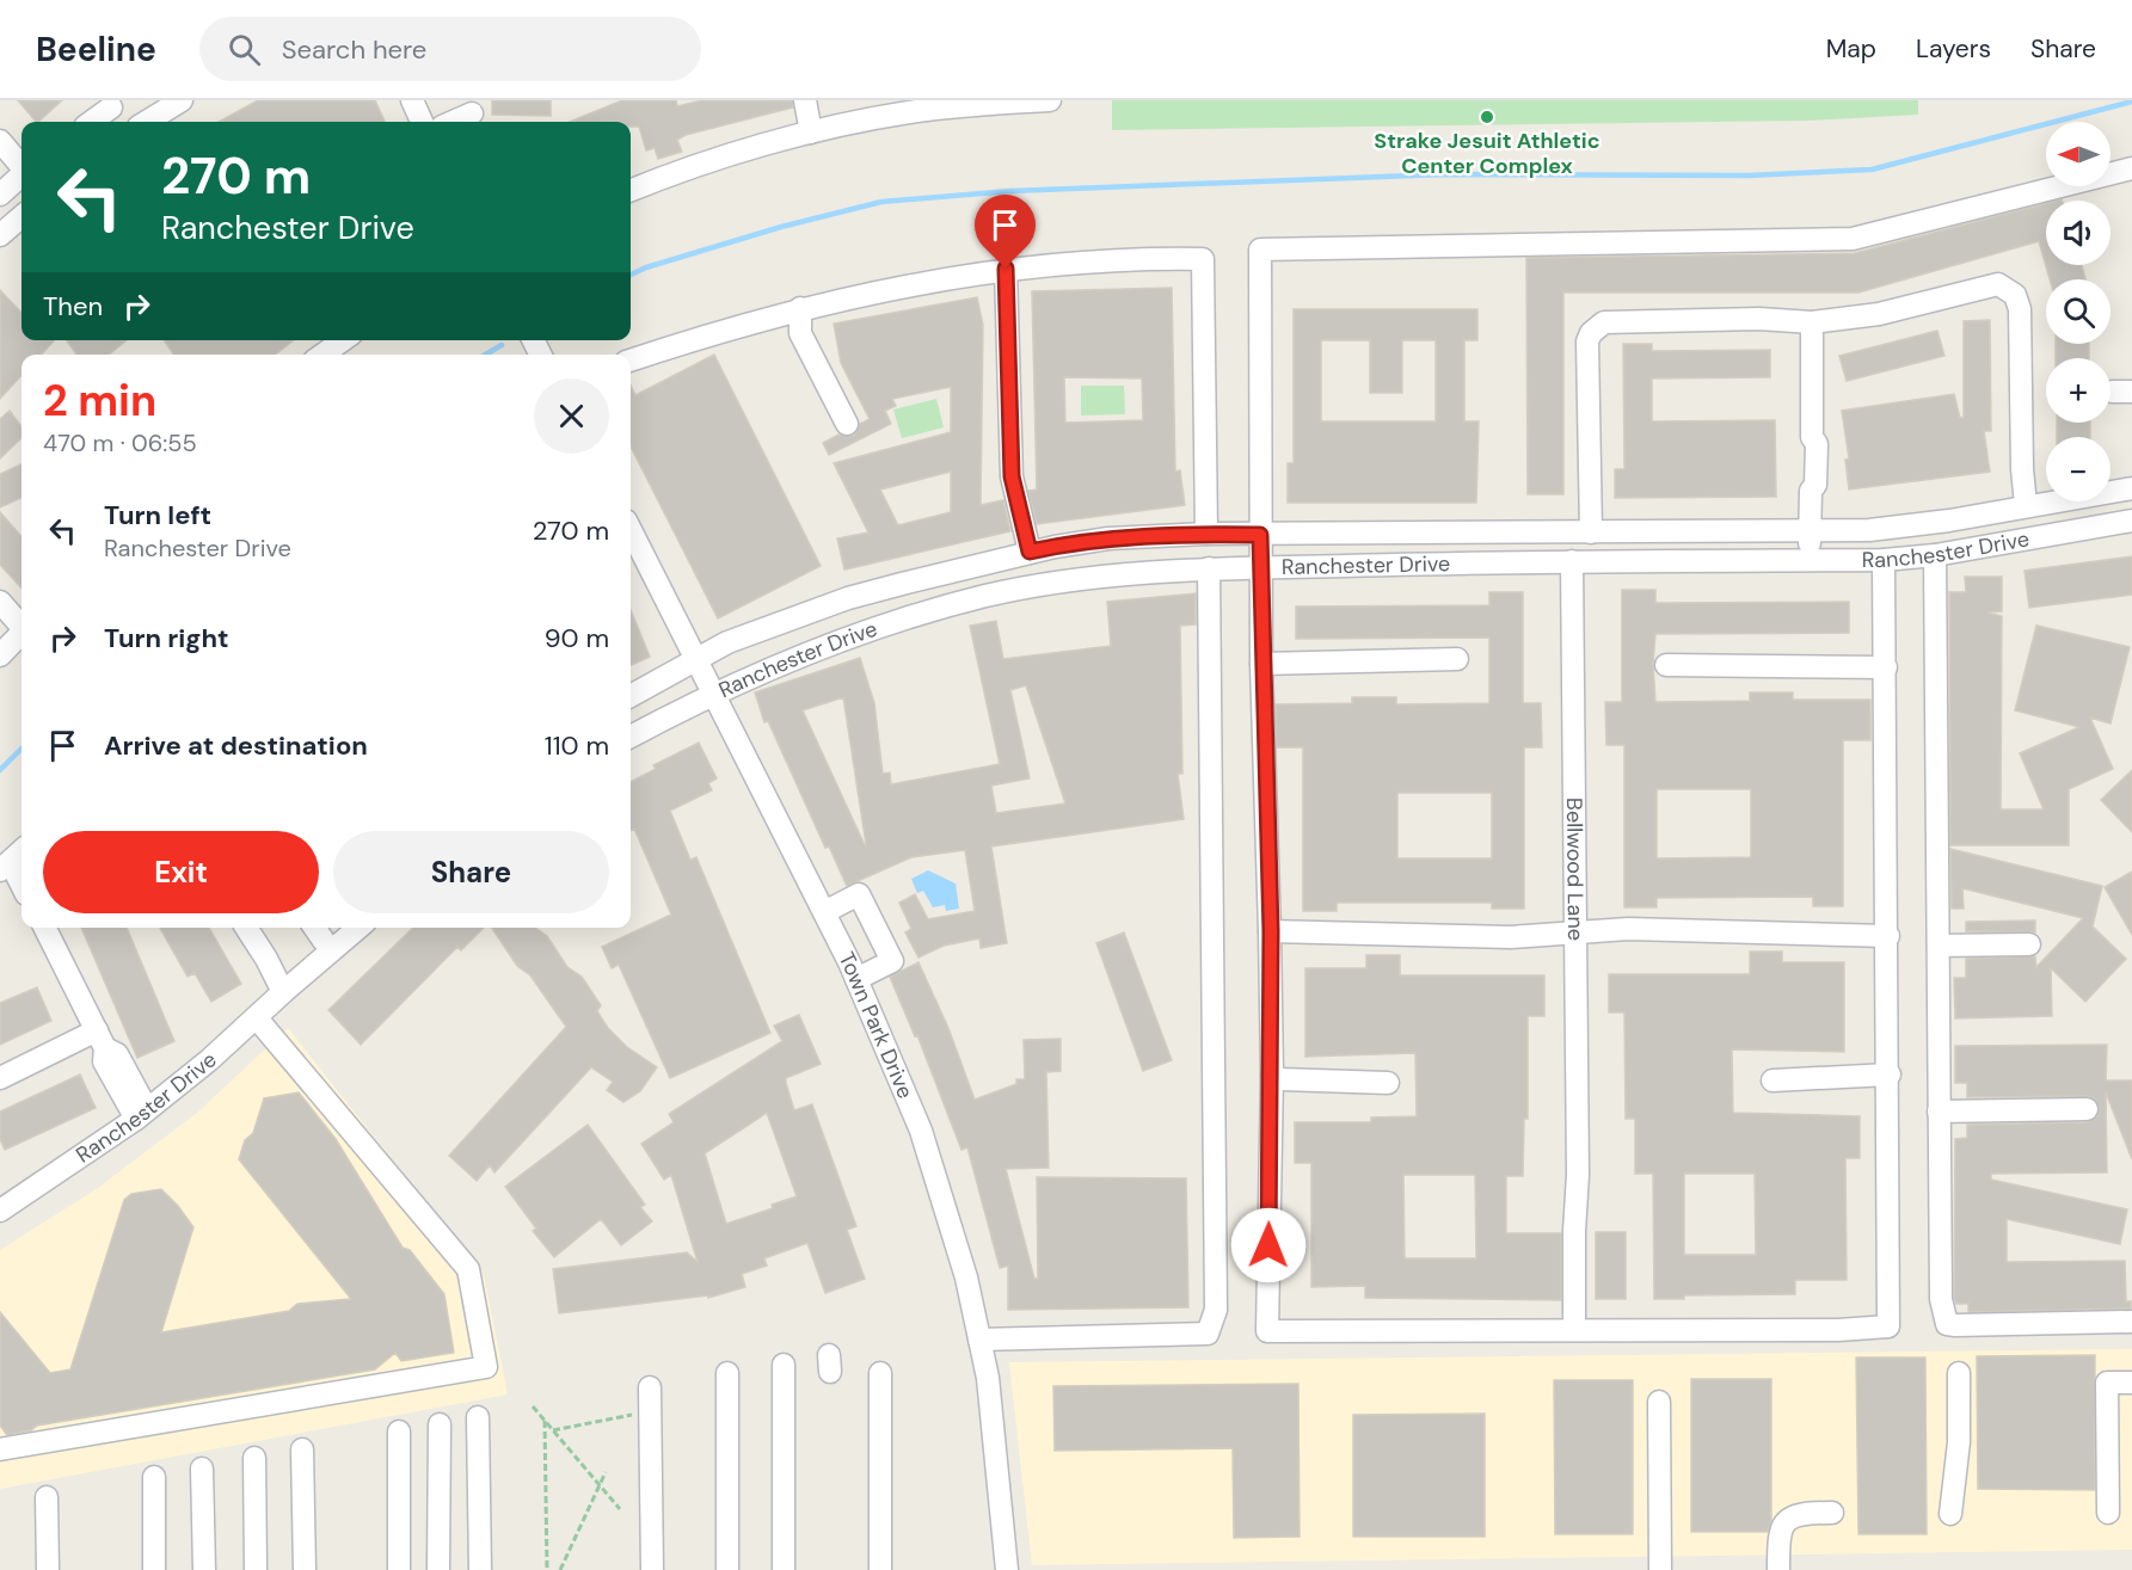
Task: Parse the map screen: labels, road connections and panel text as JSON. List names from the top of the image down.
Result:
{
  "streets": {
    "street": ["Ranchester Drive", "Bellwood Lane", "Town Park Drive"]
  },
  "crossings": [
    ["Ranchester Drive", "Bellwood Lane"],
    ["Ranchester Drive", "Town Park Drive"]
  ],
  "places": ["Strake Jesuit Athletic Center Complex"],
  "north": "left",
  "page": {
    "header": "Beeline",
    "search": "Search here",
    "nav": ["Map", "Layers", "Share"],
    "map_buttons": ["+", "−"],
    "turn": ["270 m", "Ranchester Drive"],
    "then": "Then",
    "heading": ["2 min", "470 m · 06:55"],
    "list": [
      {
        "name": "Turn left",
        "note": "Ranchester Drive",
        "value": "270 m"
      },
      {
        "name": "Turn right",
        "value": "90 m"
      },
      {
        "name": "Arrive at destination",
        "value": "110 m"
      }
    ],
    "buttons": ["Exit", "Share"]
  }
}
